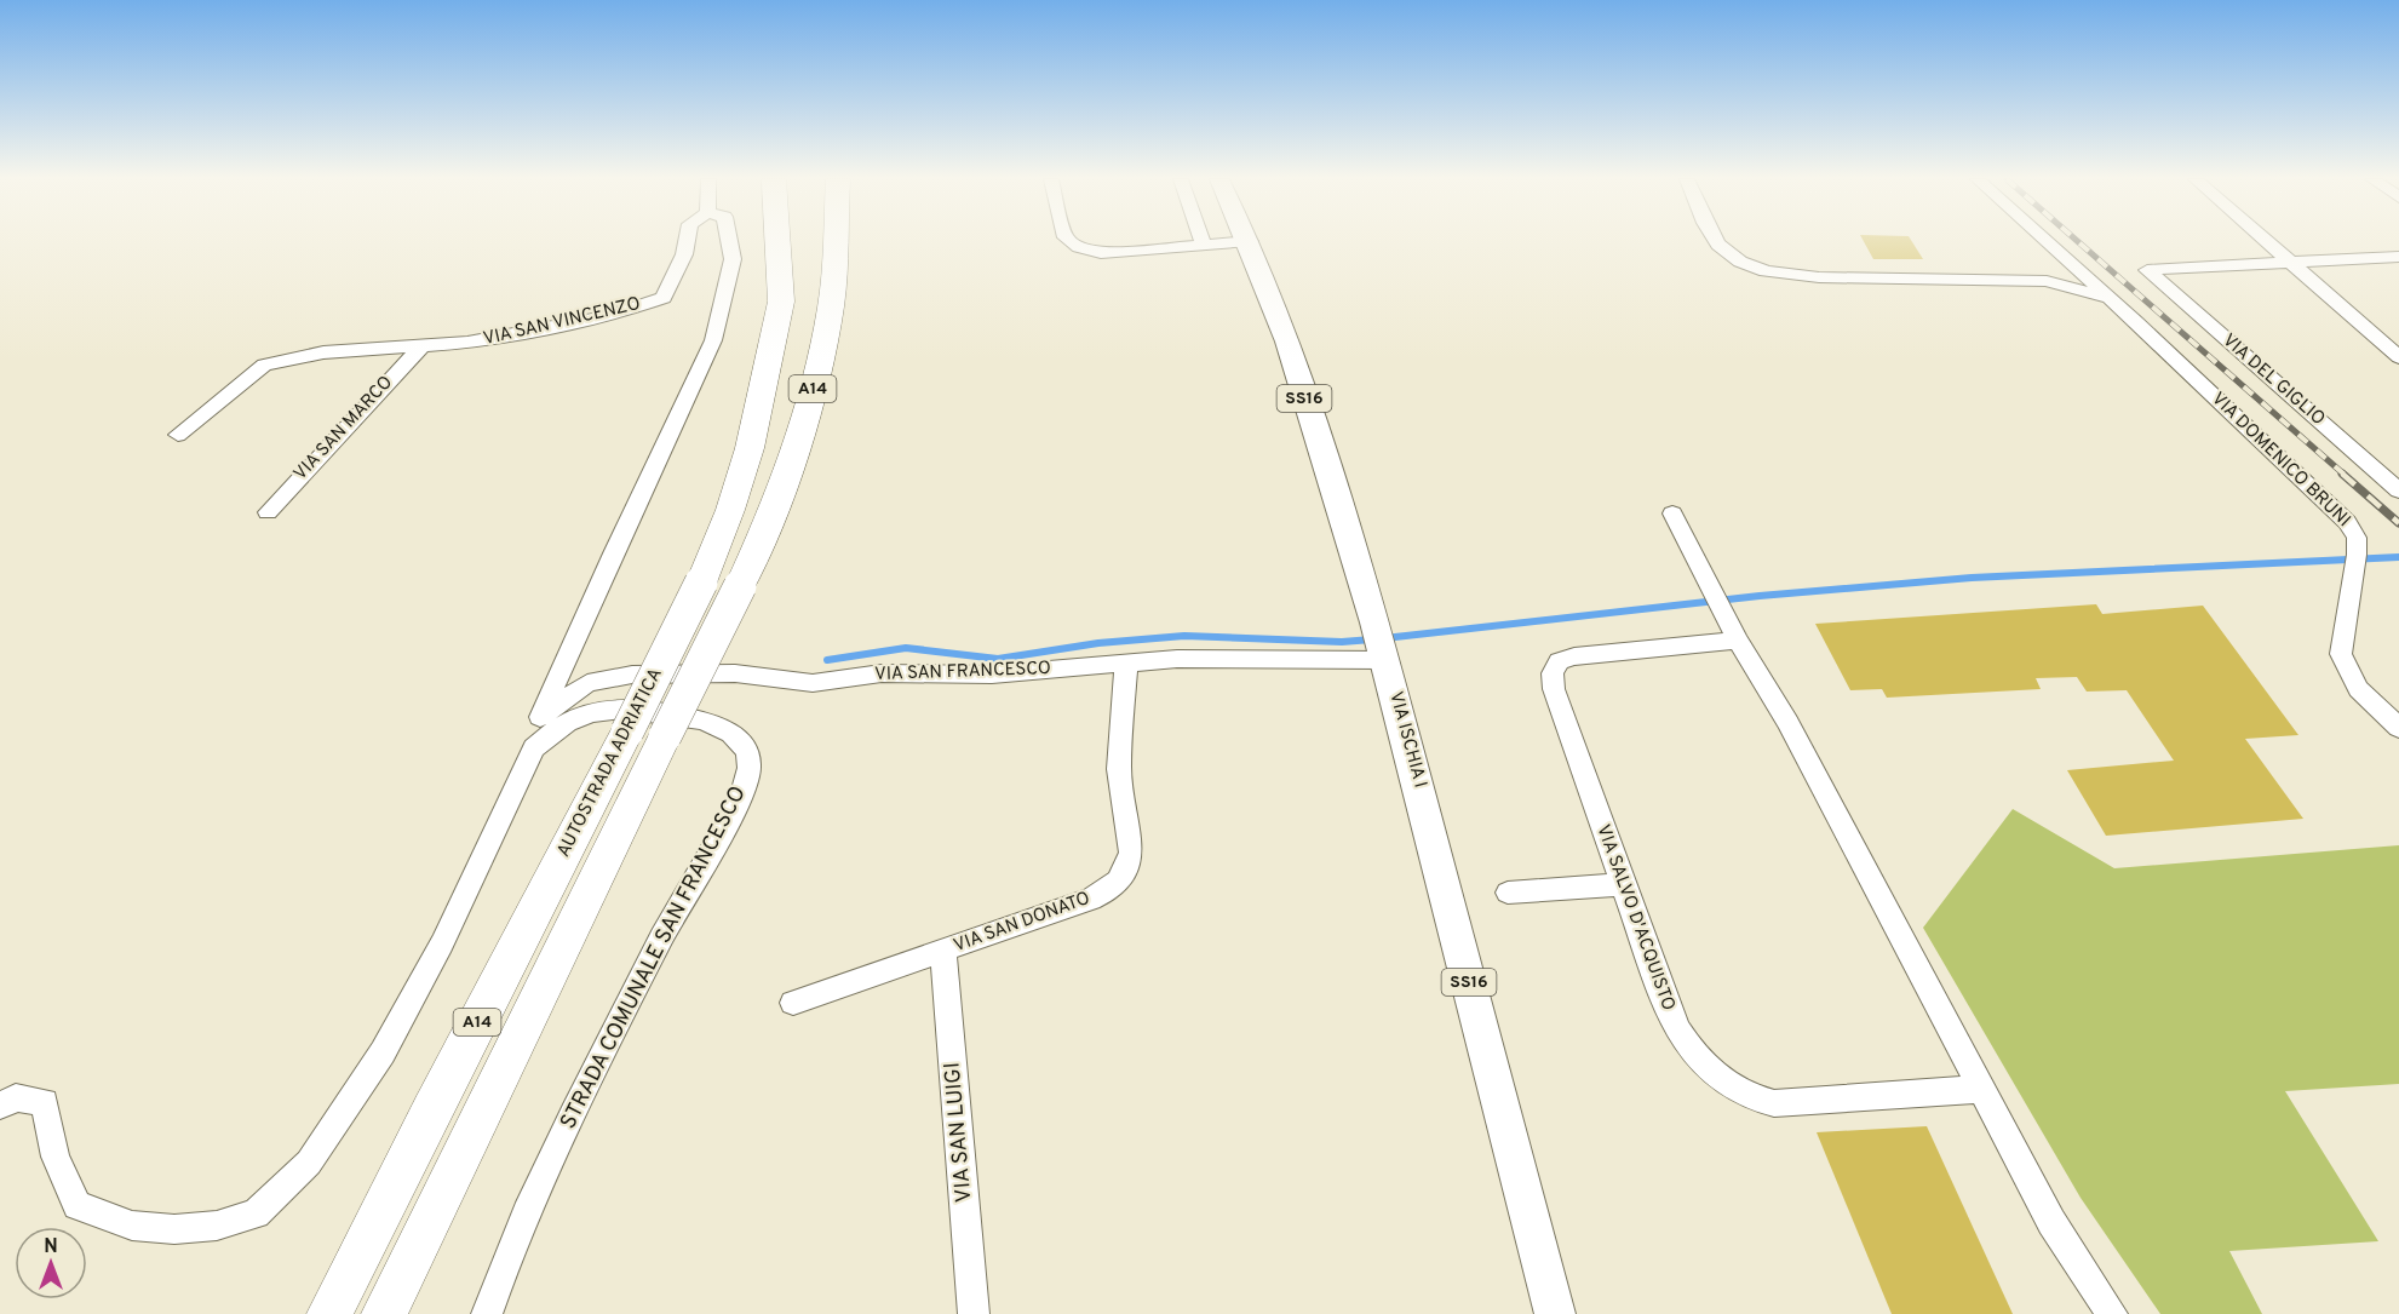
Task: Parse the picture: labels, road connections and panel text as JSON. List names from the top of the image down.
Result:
{
  "streets": {
    "highway": ["A14", "AUTOSTRADA ADRIATICA"],
    "main road": ["SS16", "VIA ISCHIA I"],
    "street": [
      "VIA SAN VINCENZO",
      "VIA DEL GIGLIO",
      "VIA SAN MARCO",
      "VIA DOMENICO BRUNI",
      "VIA SAN FRANCESCO",
      "VIA SALVO D'ACQUISTO",
      "VIA SAN DONATO",
      "STRADA COMUNALE SAN FRANCESCO",
      "VIA SAN LUIGI"
    ]
  },
  "crossings": [
    ["VIA SAN VINCENZO", "VIA SAN MARCO"],
    ["VIA SAN FRANCESCO", "VIA ISCHIA I"],
    ["VIA SAN FRANCESCO", "VIA SAN DONATO"],
    ["VIA SAN DONATO", "VIA SAN LUIGI"]
  ],
  "north": "top"
}
